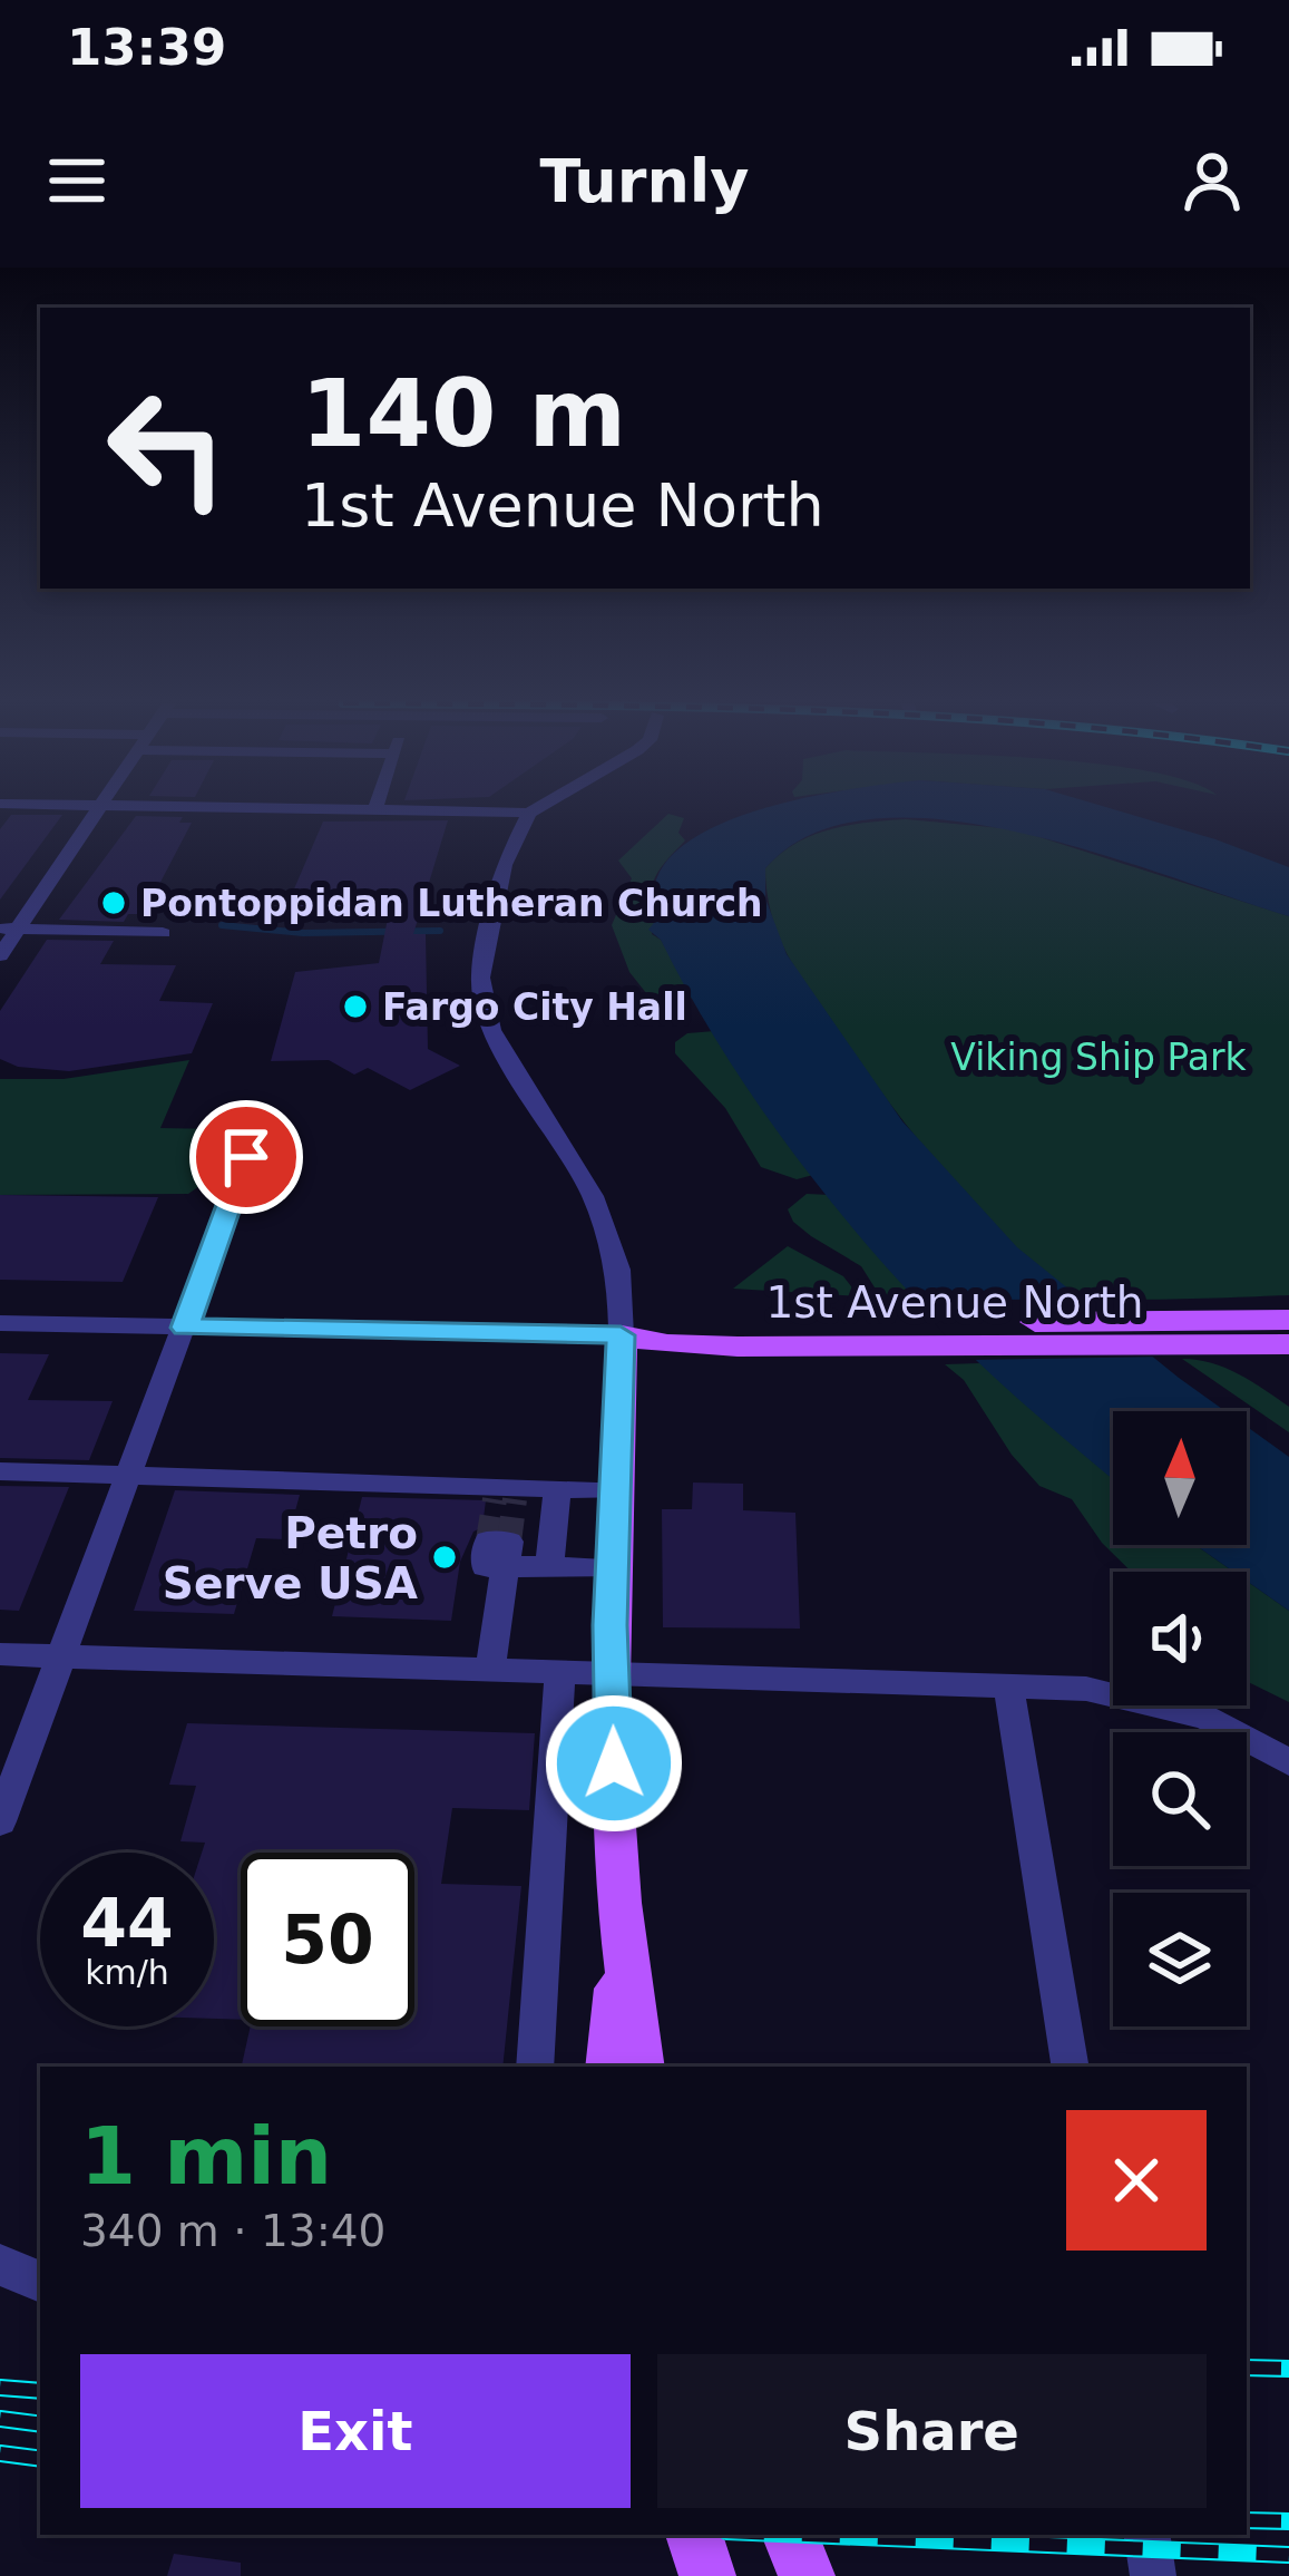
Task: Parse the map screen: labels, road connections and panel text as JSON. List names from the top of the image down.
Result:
{
  "streets": {
    "main road": ["1st Avenue North"]
  },
  "parks": ["Viking Ship Park"],
  "places": ["Pontoppidan Lutheran Church", "Fargo City Hall", "Petro Serve USA"],
  "north": "top",
  "page": {
    "status": "13:39",
    "header": "Turnly",
    "turn": ["140 m", "1st Avenue North"],
    "speed": "44 km/h",
    "limit": "50",
    "heading": ["1 min", "340 m · 13:40"],
    "buttons": ["Exit", "Share"]
  }
}
